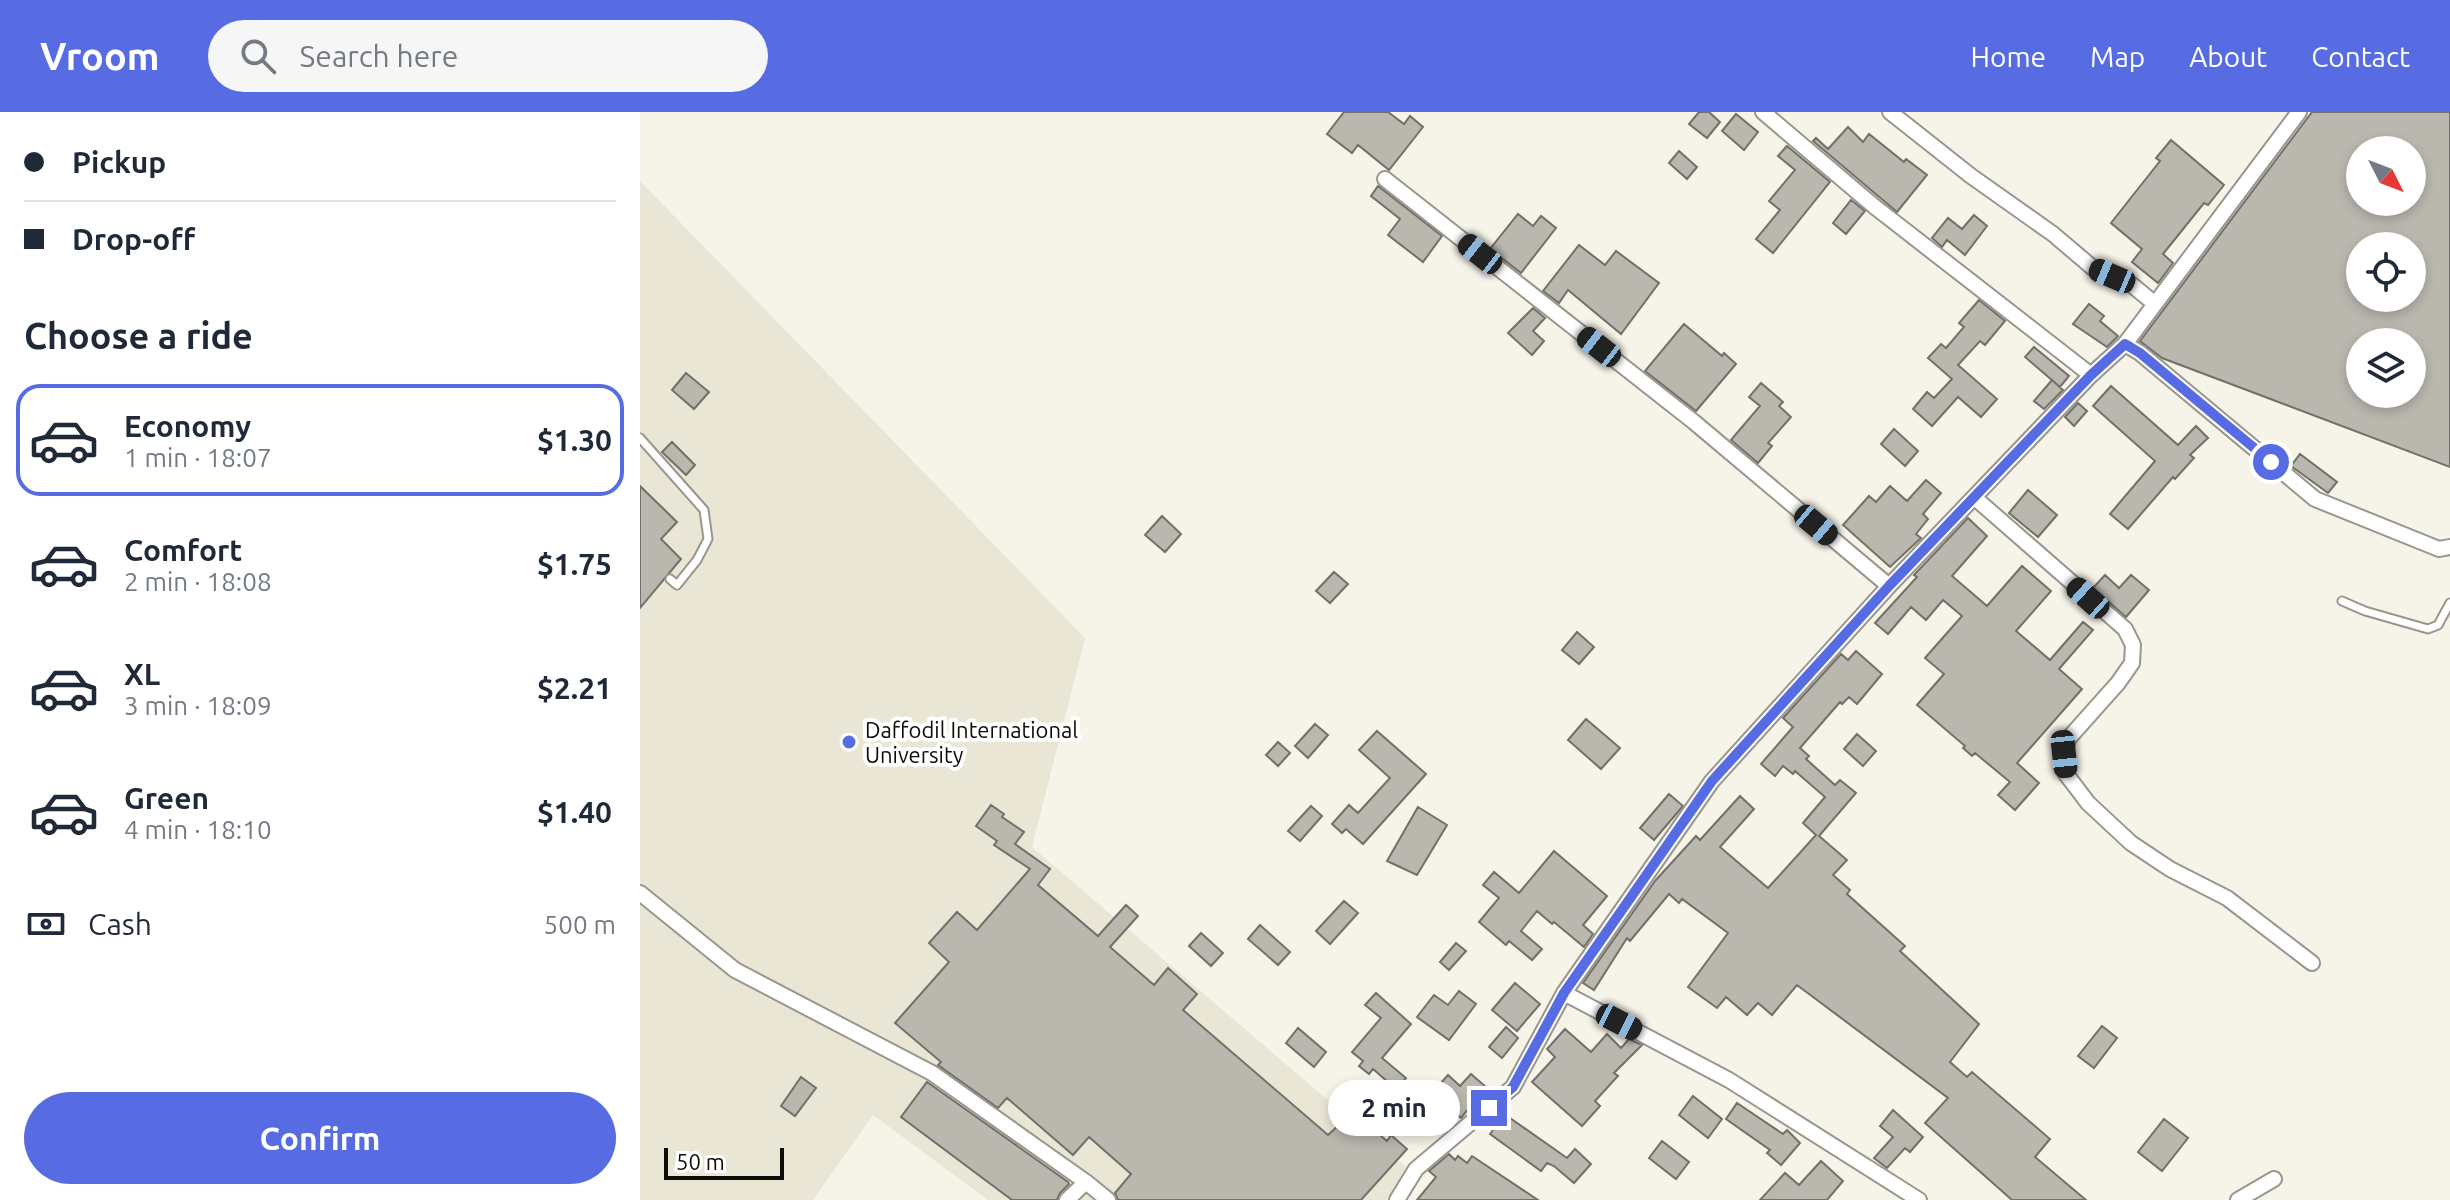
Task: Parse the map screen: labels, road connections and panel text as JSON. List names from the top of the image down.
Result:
{
  "places": ["Daffodil International University"],
  "scale_bar": "50 m",
  "north": "bottom right",
  "page": {
    "header": "Vroom",
    "search": "Search here",
    "nav": [
      "Home",
      "Map",
      "About",
      "Contact"
    ],
    "banner": ["Pickup", "Drop-off"],
    "heading": "Choose a ride",
    "list": [
      {
        "name": "Economy",
        "note": "1 min · 18:07",
        "value": "$1.30"
      },
      {
        "name": "Comfort",
        "note": "2 min · 18:08",
        "value": "$1.75"
      },
      {
        "name": "XL",
        "note": "3 min · 18:09",
        "value": "$2.21"
      },
      {
        "name": "Green",
        "note": "4 min · 18:10",
        "value": "$1.40"
      }
    ],
    "pay": ["Cash", "500 m"],
    "buttons": "Confirm",
    "bubble": "2 min",
    "scale": "50 m"
  }
}
